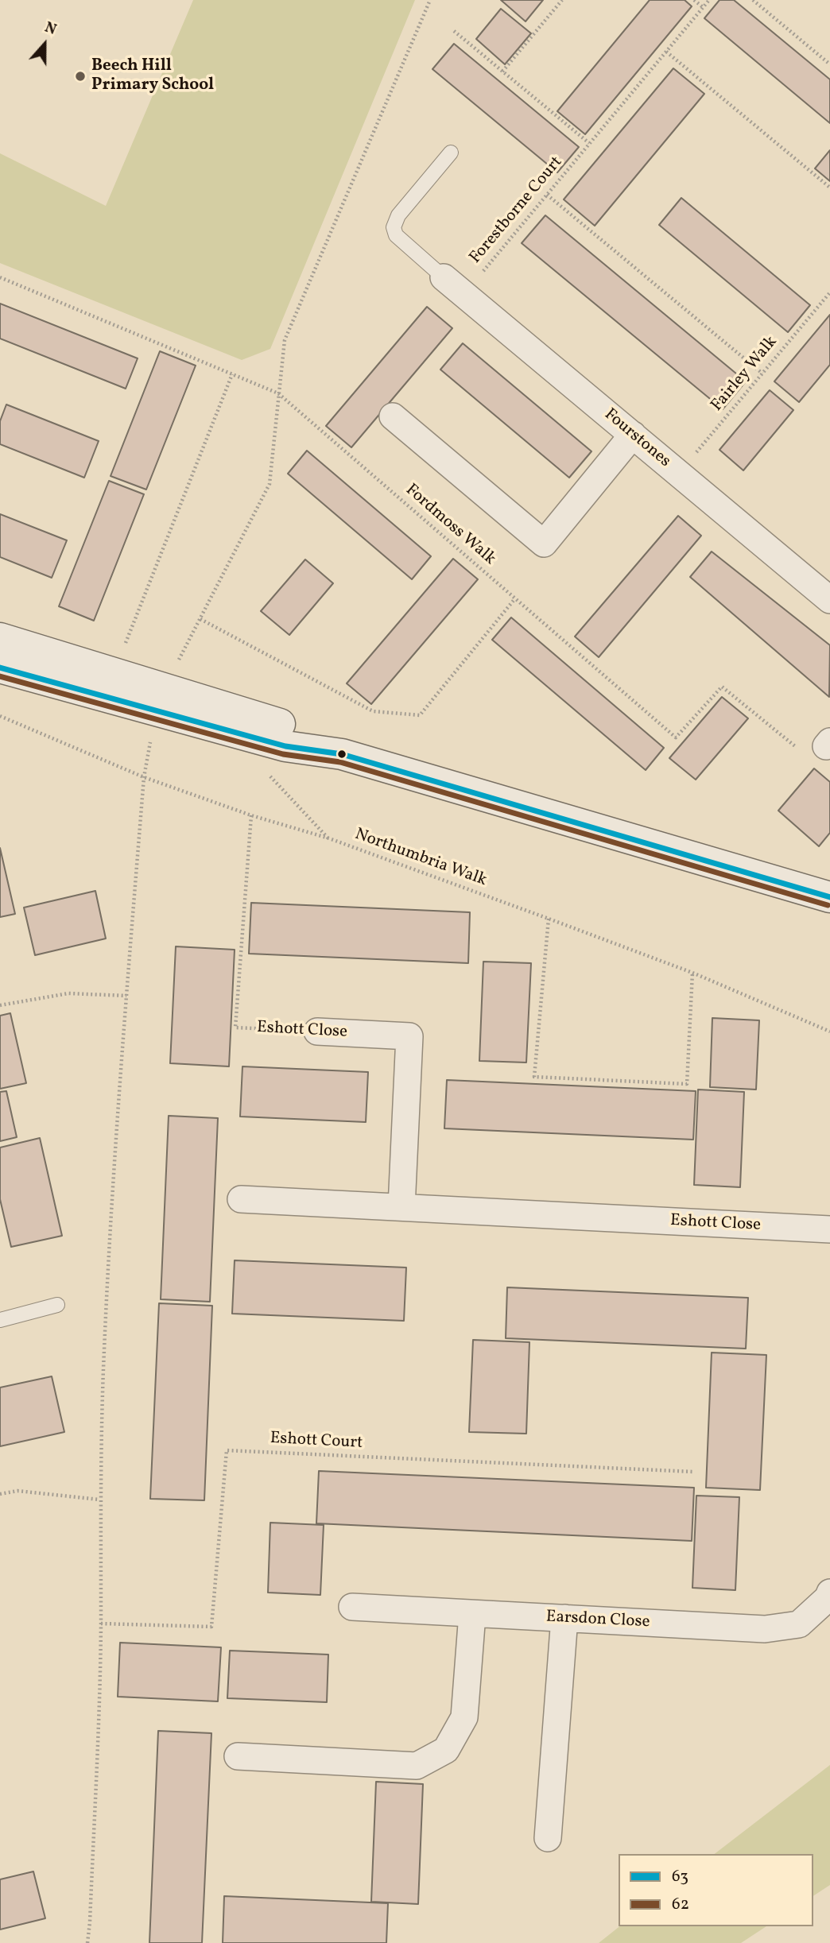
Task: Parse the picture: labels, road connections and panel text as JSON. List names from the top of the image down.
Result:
{
  "streets": {
    "street": ["Fourstones", "Eshott Close", "Earsdon Close"],
    "path": [
      "Forestborne Court",
      "Fairley Walk",
      "Fordmoss Walk",
      "Northumbria Walk",
      "Eshott Court"
    ]
  },
  "crossings": [
    ["Forestborne Court", "Fourstones"],
    ["Fairley Walk", "Fourstones"],
    ["Northumbria Walk", "Eshott Close"]
  ],
  "places": ["Beech Hill Primary School"],
  "lines": ["transit line 63", "transit line 62"],
  "legend": ["63", "62"],
  "north": "top"
}
